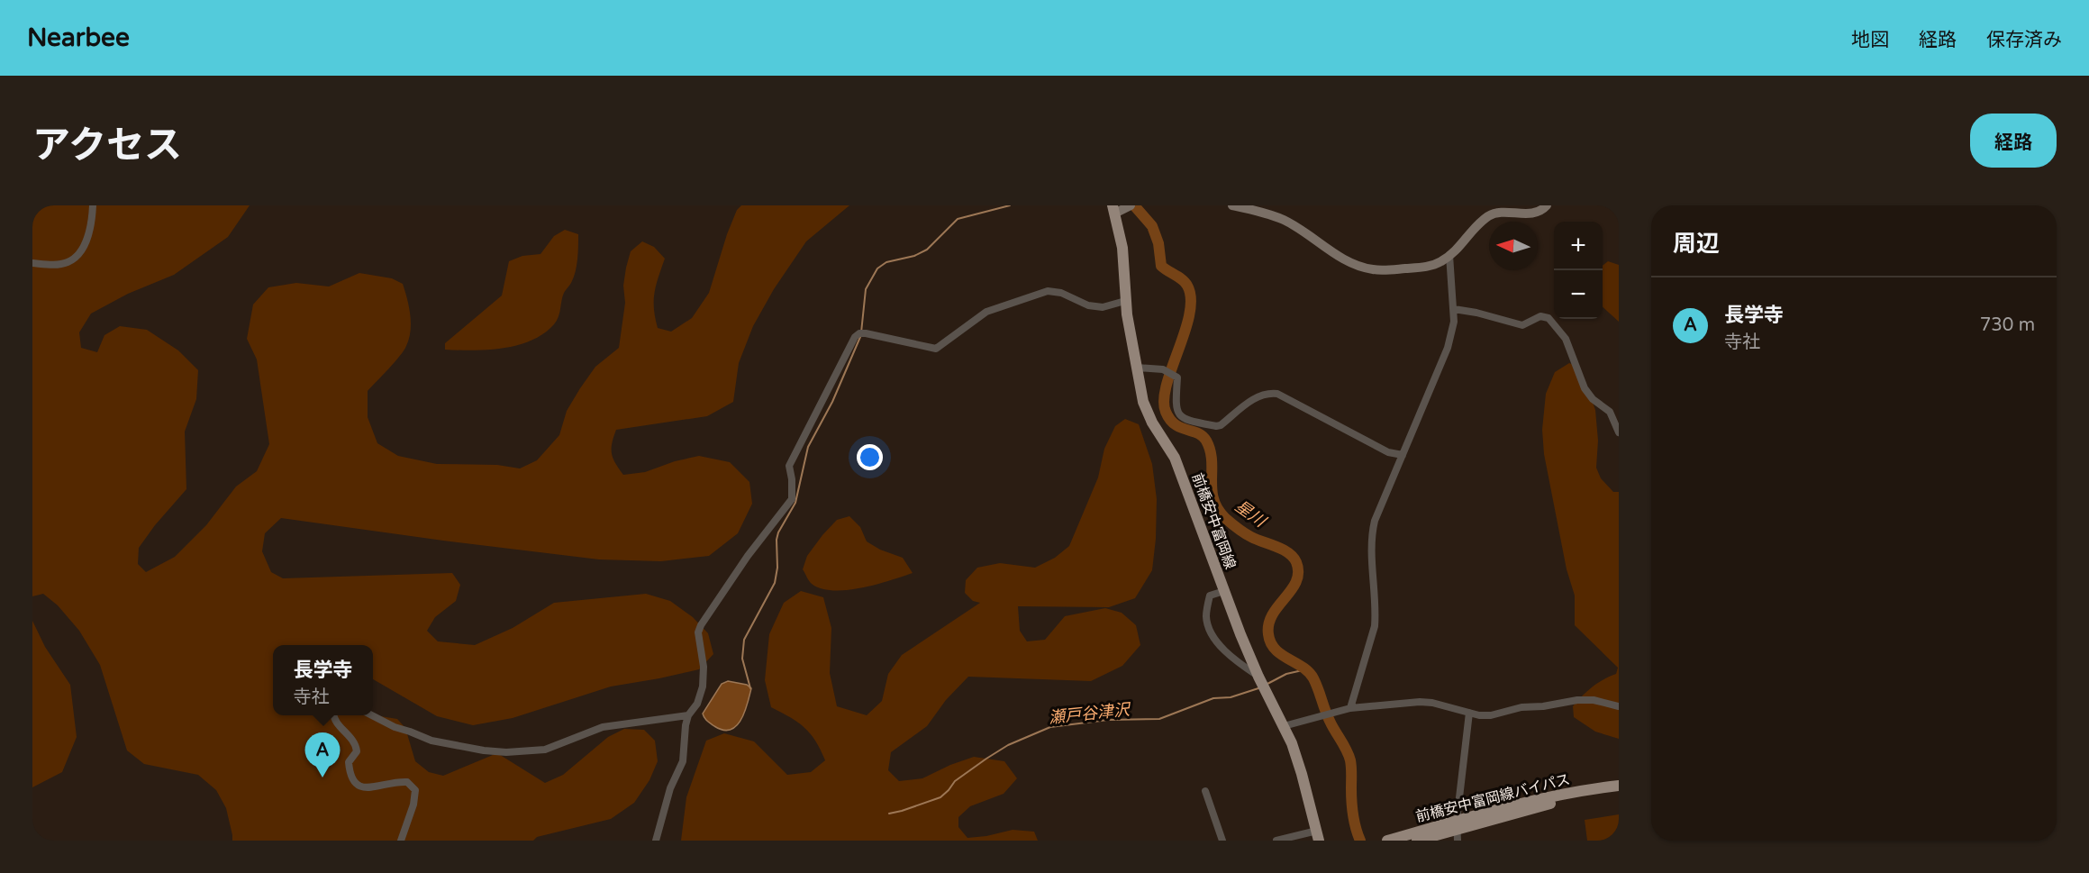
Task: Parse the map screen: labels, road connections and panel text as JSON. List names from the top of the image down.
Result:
{
  "streets": {
    "main road": ["前橋安中富岡線", "前橋安中富岡線バイパス"]
  },
  "water": ["星川", "瀬戸谷津沢"],
  "north": "left",
  "page": {
    "header": "Nearbee",
    "nav": ["地図", "経路", "保存済み"],
    "title": "アクセス",
    "buttons": "経路",
    "heading": "周辺",
    "map_buttons": ["+", "−"],
    "list": [
      {
        "mark": "A",
        "name": "長学寺",
        "note": "寺社",
        "value": "730 m"
      }
    ],
    "popup": ["長学寺", "寺社"],
    "pins": "A"
  }
}
